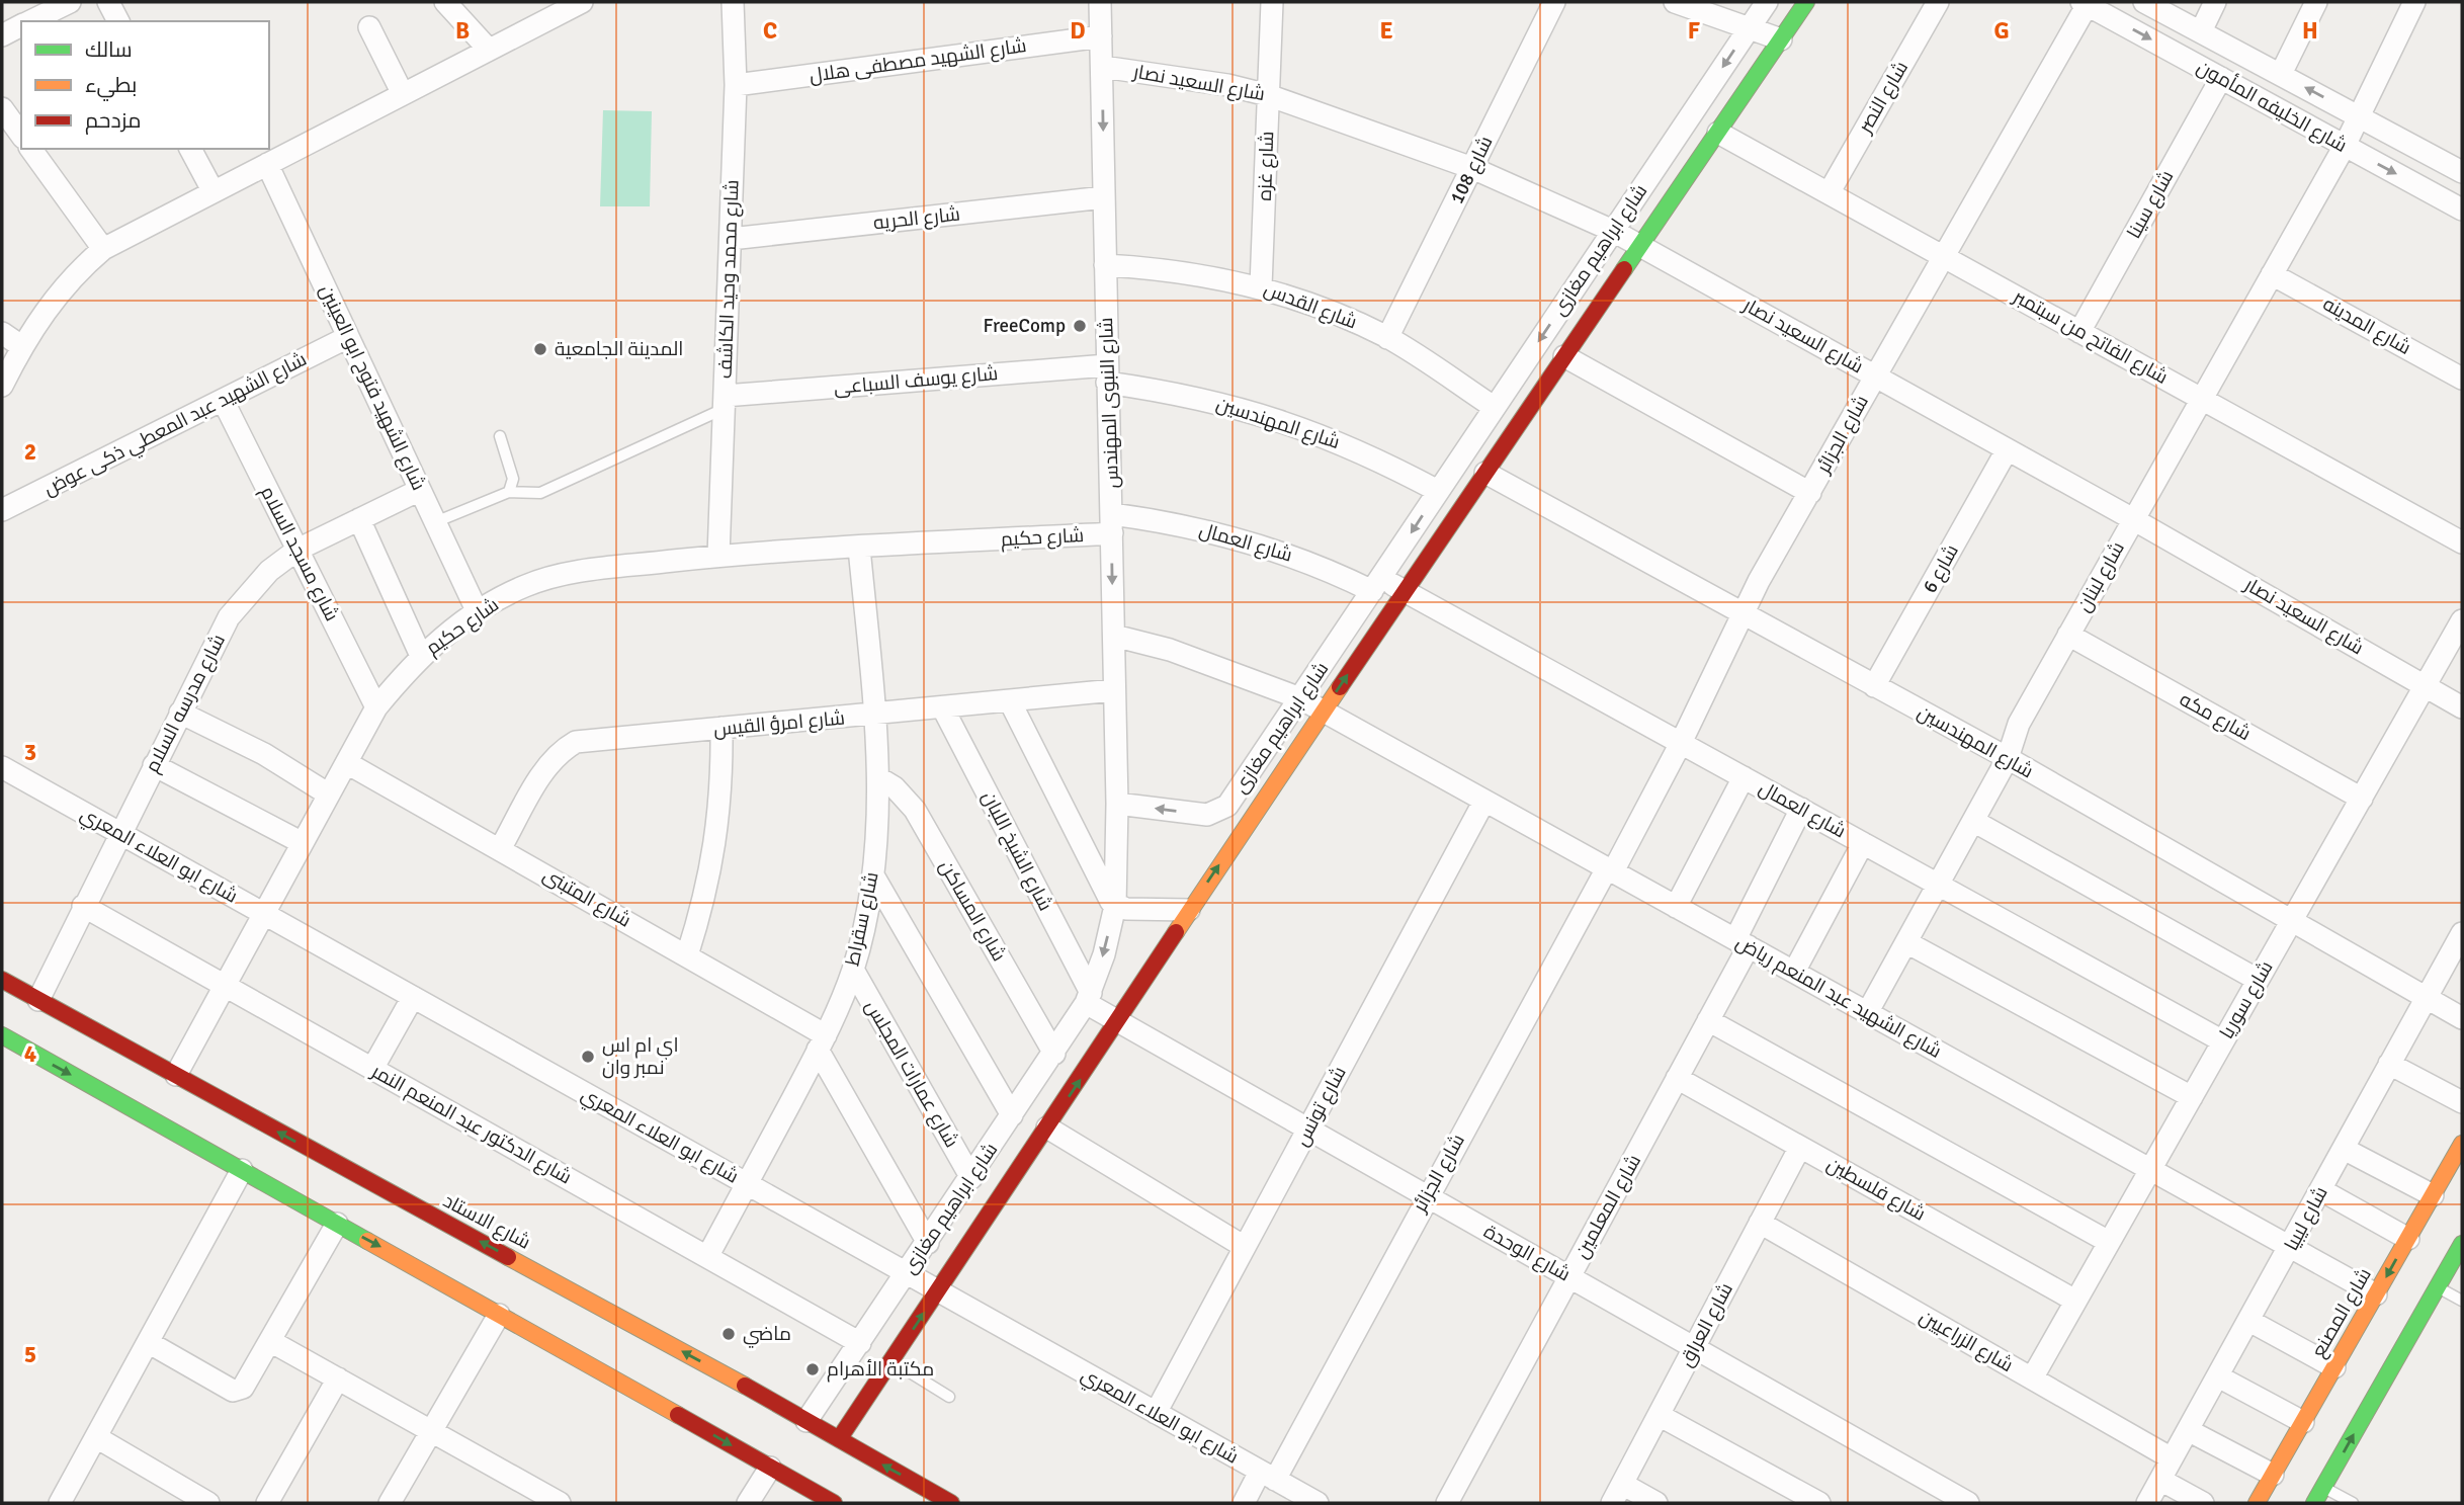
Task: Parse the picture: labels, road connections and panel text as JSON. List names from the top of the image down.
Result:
{
  "streets": {
    "main road": ["شارع ابراهيم مغازى", "شارع الاستاد", "شارع المصنع"],
    "street": [
      "شارع الشهيد مصطفى هلال",
      "شارع السعيد نصار",
      "شارع النصر",
      "شارع الخليفه المأمون",
      "شارع غزه",
      "شارع 108",
      "شارع سينا",
      "شارع الحريه",
      "شارع محمد وحيد الكاشف",
      "شارع القدس",
      "شارع المدينه",
      "شارع الفاتح من سبتمبر",
      "شارع يوسف السباعى",
      "شارع الشهيد فتوح ابو العينين",
      "شارع النبوى المهندس",
      "شارع المهندسين",
      "شارع الشهيد عبد المعطي ذكى عوض",
      "شارع الجزائر",
      "شارع حكيم",
      "شارع العمال",
      "شارع مسجد السلام",
      "شارع 6",
      "شارع لبنان",
      "شارع مدرسه السلام",
      "شارع مكه",
      "شارع امرؤ القيس",
      "شارع الشيخ اللبان",
      "شارع ابو العلاء المعري",
      "شارع المتبنى",
      "شارع المساكن",
      "شارع سقراط",
      "شارع الشهيد عبد المنعم رياض",
      "شارع سوريا",
      "شارع عمارات المجلس",
      "شارع تونس",
      "شارع الدكتور عبد المنعم النمر",
      "شارع فلسطين",
      "شارع المعلمين",
      "شارع ليبيا",
      "شارع الوحدة",
      "شارع العراق",
      "شارع الزراعيين"
    ]
  },
  "crossings": [
    ["شارع الشهيد مصطفى هلال", "شارع محمد وحيد الكاشف"],
    ["شارع الشهيد مصطفى هلال", "شارع النبوى المهندس"],
    ["شارع السعيد نصار", "شارع غزه"],
    ["شارع السعيد نصار", "شارع 108"],
    ["شارع السعيد نصار", "شارع ابراهيم مغازى"],
    ["شارع السعيد نصار", "شارع النبوى المهندس"],
    ["شارع السعيد نصار", "شارع الجزائر"],
    ["شارع السعيد نصار", "شارع 6"],
    ["شارع السعيد نصار", "شارع لبنان"],
    ["شارع السعيد نصار", "شارع سوريا"],
    ["شارع النصر", "شارع الفاتح من سبتمبر"],
    ["شارع الخليفه المأمون", "شارع سينا"],
    ["شارع الخليفه المأمون", "شارع الجزائر"],
    ["شارع الخليفه المأمون", "شارع لبنان"],
    ["شارع غزه", "شارع القدس"],
    ["شارع 108", "شارع القدس"],
    ["شارع سينا", "شارع الفاتح من سبتمبر"],
    ["شارع الحريه", "شارع محمد وحيد الكاشف"],
    ["شارع الحريه", "شارع النبوى المهندس"],
    ["شارع ابراهيم مغازى", "شارع القدس"],
    ["شارع ابراهيم مغازى", "شارع الفاتح من سبتمبر"],
    ["شارع ابراهيم مغازى", "شارع النبوى المهندس"],
    ["شارع ابراهيم مغازى", "شارع المهندسين"],
    ["شارع ابراهيم مغازى", "شارع العمال"],
    ["شارع ابراهيم مغازى", "شارع الشيخ اللبان"],
    ["شارع ابراهيم مغازى", "شارع ابو العلاء المعري"],
    ["شارع ابراهيم مغازى", "شارع المساكن"],
    ["شارع ابراهيم مغازى", "شارع الشهيد عبد المنعم رياض"],
    ["شارع ابراهيم مغازى", "شارع عمارات المجلس"],
    ["شارع ابراهيم مغازى", "شارع الدكتور عبد المنعم النمر"],
    ["شارع ابراهيم مغازى", "شارع الاستاد"],
    ["شارع ابراهيم مغازى", "شارع الوحدة"],
    ["شارع محمد وحيد الكاشف", "شارع يوسف السباعى"],
    ["شارع محمد وحيد الكاشف", "شارع حكيم"],
    ["شارع القدس", "شارع النبوى المهندس"],
    ["شارع المدينه", "شارع لبنان"],
    ["شارع الفاتح من سبتمبر", "شارع الجزائر"],
    ["شارع الفاتح من سبتمبر", "شارع لبنان"],
    ["شارع يوسف السباعى", "شارع النبوى المهندس"],
    ["شارع يوسف السباعى", "شارع المهندسين"],
    ["شارع الشهيد فتوح ابو العينين", "شارع الشهيد عبد المعطي ذكى عوض"],
    ["شارع الشهيد فتوح ابو العينين", "شارع حكيم"],
    ["شارع الشهيد فتوح ابو العينين", "شارع مدرسه السلام"],
    ["شارع النبوى المهندس", "شارع المهندسين"],
    ["شارع النبوى المهندس", "شارع حكيم"],
    ["شارع النبوى المهندس", "شارع العمال"],
    ["شارع النبوى المهندس", "شارع امرؤ القيس"],
    ["شارع النبوى المهندس", "شارع الشهيد عبد المنعم رياض"],
    ["شارع المهندسين", "شارع الجزائر"],
    ["شارع المهندسين", "شارع 6"],
    ["شارع المهندسين", "شارع لبنان"],
    ["شارع المهندسين", "شارع سوريا"],
    ["شارع المهندسين", "شارع ليبيا"],
    ["شارع الشهيد عبد المعطي ذكى عوض", "شارع مسجد السلام"],
    ["شارع الجزائر", "شارع العمال"],
    ["شارع الجزائر", "شارع ابو العلاء المعري"],
    ["شارع الجزائر", "شارع الشهيد عبد المنعم رياض"],
    ["شارع الجزائر", "شارع الوحدة"],
    ["شارع حكيم", "شارع العمال"],
    ["شارع حكيم", "شارع مسجد السلام"],
    ["شارع حكيم", "شارع ابو العلاء المعري"],
    ["شارع حكيم", "شارع المتبنى"],
    ["شارع حكيم", "شارع سقراط"],
    ["شارع حكيم", "شارع الدكتور عبد المنعم النمر"],
    ["شارع حكيم", "شارع الاستاد"],
    ["شارع العمال", "شارع لبنان"],
    ["شارع العمال", "شارع سوريا"],
    ["شارع العمال", "شارع المعلمين"],
    ["شارع مسجد السلام", "شارع مدرسه السلام"],
    ["شارع لبنان", "شارع مكه"],
    ["شارع لبنان", "شارع الشهيد عبد المنعم رياض"],
    ["شارع مدرسه السلام", "شارع ابو العلاء المعري"],
    ["شارع مدرسه السلام", "شارع الدكتور عبد المنعم النمر"],
    ["شارع مدرسه السلام", "شارع الاستاد"],
    ["شارع مكه", "شارع سوريا"],
    ["شارع امرؤ القيس", "شارع الشيخ اللبان"],
    ["شارع امرؤ القيس", "شارع المتبنى"],
    ["شارع امرؤ القيس", "شارع سقراط"],
    ["شارع الشيخ اللبان", "شارع الوحدة"],
    ["شارع ابو العلاء المعري", "شارع سقراط"],
    ["شارع ابو العلاء المعري", "شارع تونس"],
    ["شارع المتبنى", "شارع سقراط"],
    ["شارع المساكن", "شارع سقراط"],
    ["شارع سقراط", "شارع عمارات المجلس"],
    ["شارع سقراط", "شارع الدكتور عبد المنعم النمر"],
    ["شارع الشهيد عبد المنعم رياض", "شارع سوريا"],
    ["شارع الشهيد عبد المنعم رياض", "شارع تونس"],
    ["شارع الشهيد عبد المنعم رياض", "شارع المعلمين"],
    ["شارع الشهيد عبد المنعم رياض", "شارع ليبيا"],
    ["شارع الشهيد عبد المنعم رياض", "شارع المصنع"],
    ["شارع سوريا", "شارع فلسطين"],
    ["شارع سوريا", "شارع الزراعيين"],
    ["شارع تونس", "شارع الوحدة"],
    ["شارع فلسطين", "شارع المعلمين"],
    ["شارع فلسطين", "شارع العراق"],
    ["شارع المعلمين", "شارع الوحدة"],
    ["شارع ليبيا", "شارع الزراعيين"],
    ["شارع الوحدة", "شارع العراق"],
    ["شارع العراق", "شارع الزراعيين"]
  ],
  "places": [
    "FreeComp",
    "المدينة الجامعية",
    "اي ام اس نمبر وان",
    "ماضي",
    "مكتبة الأهرام"
  ],
  "legend": ["سالك", "بطيء", "مزدحم"],
  "grid": {
    "columns": [
      "B",
      "C",
      "D",
      "E",
      "F",
      "G",
      "H"
    ],
    "rows": [
      "2",
      "3",
      "4",
      "5"
    ]
  }
}
